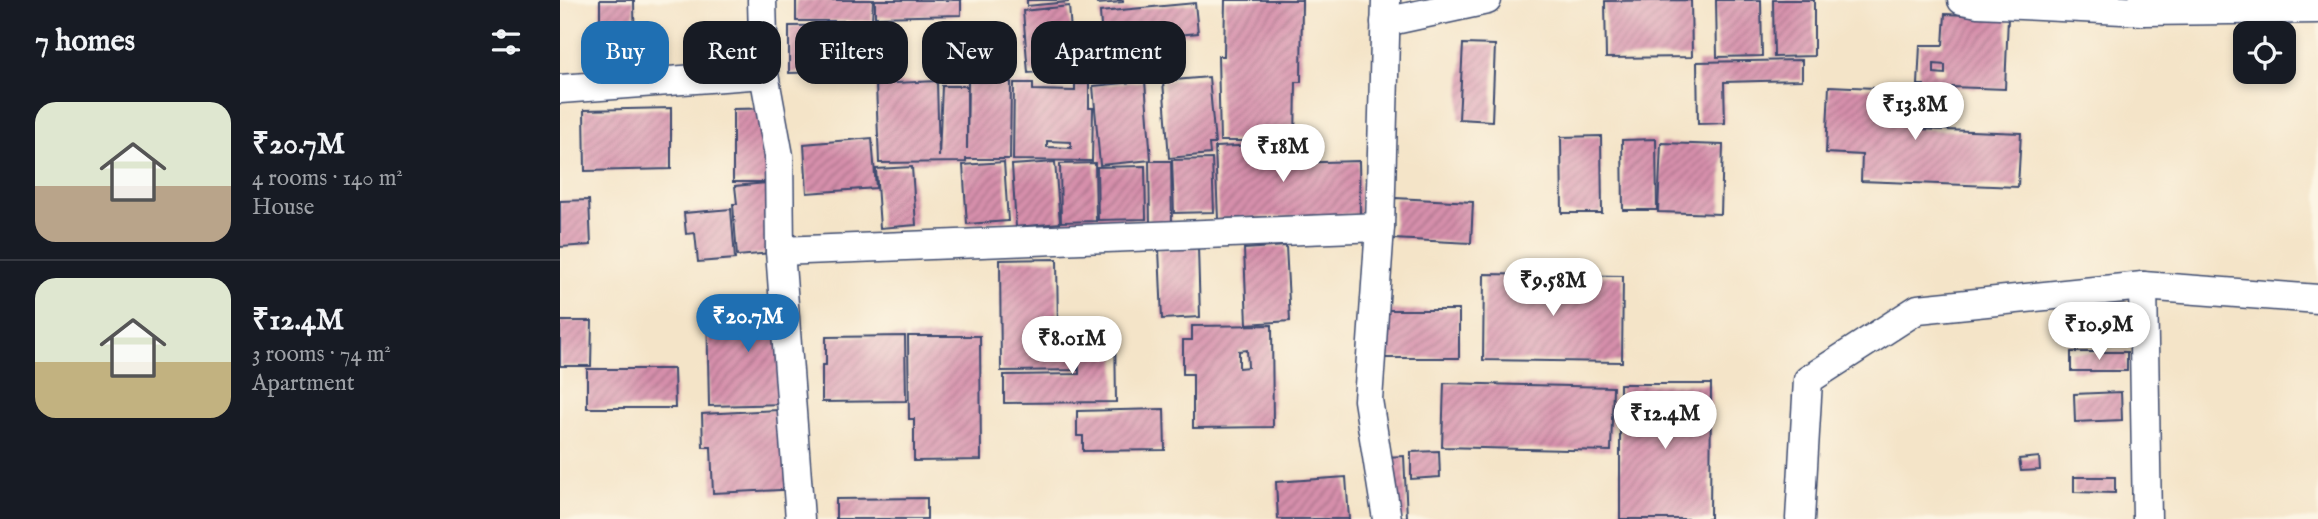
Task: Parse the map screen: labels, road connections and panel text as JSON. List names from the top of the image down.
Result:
{
  "page": {
    "heading": "7 homes",
    "chip": [
      "Buy",
      "Rent",
      "Filters",
      "New",
      "Apartment"
    ],
    "price": [
      "₹13.8M",
      "₹18M",
      "₹9.58M",
      "₹20.7M",
      "₹10.9M",
      "₹8.01M",
      "₹12.4M"
    ],
    "list": [
      {
        "name": "₹20.7M",
        "note": "4 rooms · 140 m² · House"
      },
      {
        "name": "₹12.4M",
        "note": "3 rooms · 74 m² · Apartment"
      }
    ]
  }
}
